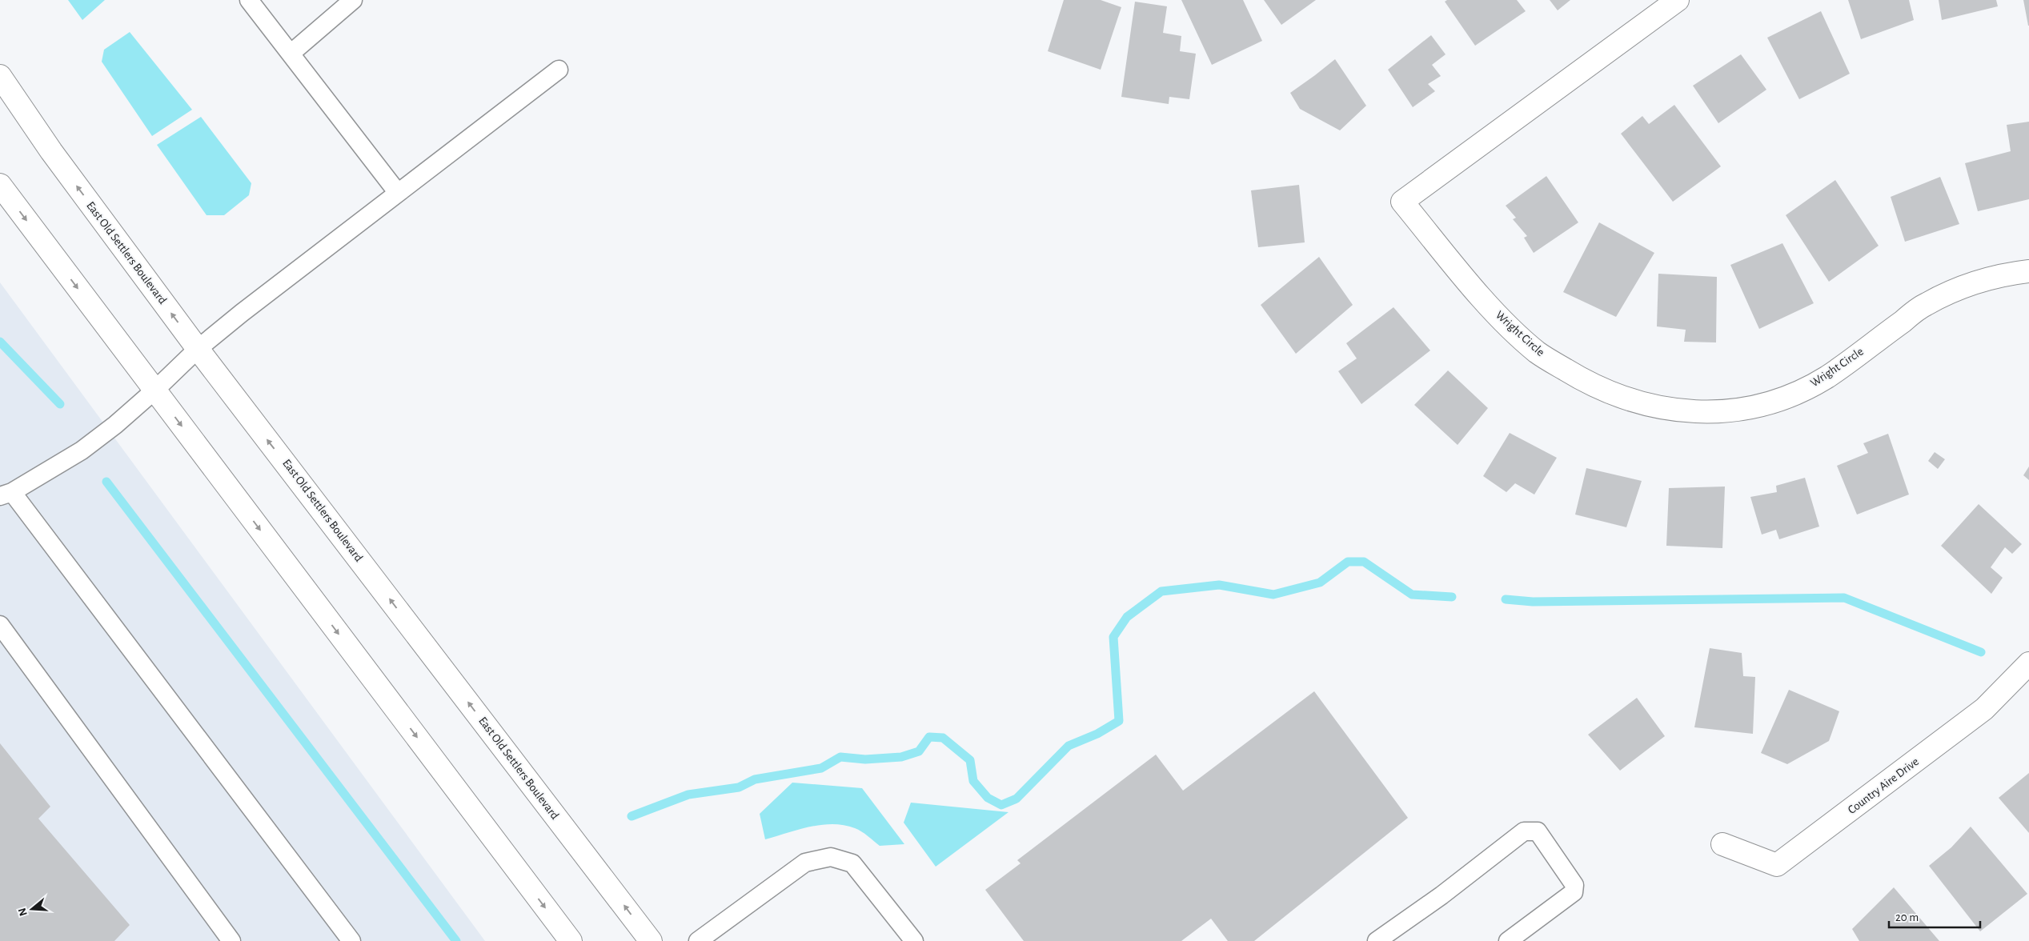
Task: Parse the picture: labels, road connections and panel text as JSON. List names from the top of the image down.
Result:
{
  "streets": {
    "main road": ["East Old Settlers Boulevard", "Wright Circle", "Country Aire Drive"]
  },
  "scale_bar": "20 m",
  "north": "left"
}
